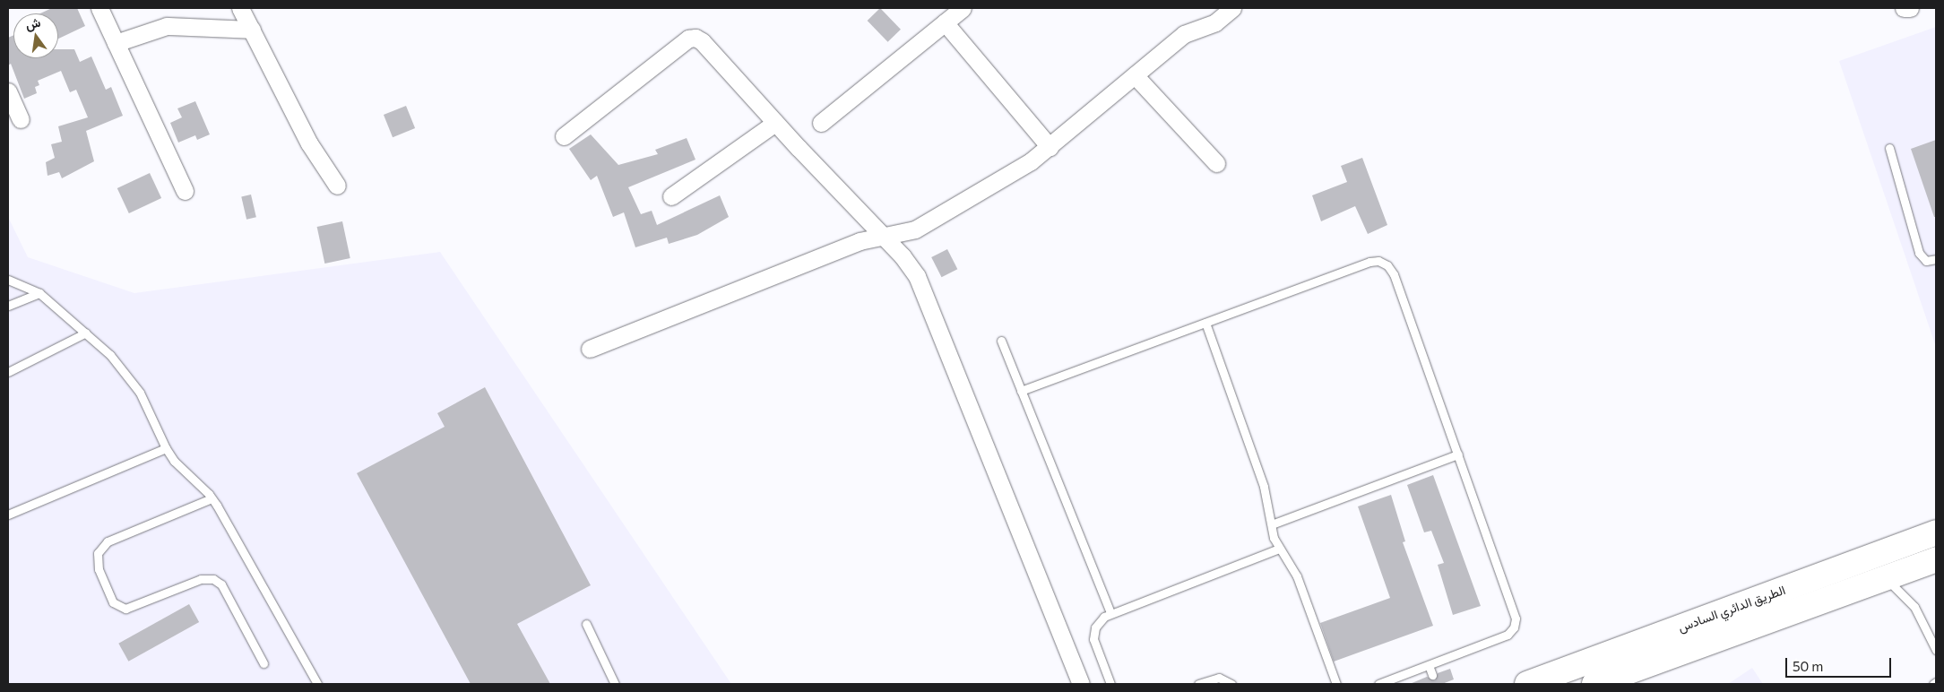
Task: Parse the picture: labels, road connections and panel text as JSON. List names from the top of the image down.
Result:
{
  "streets": {
    "highway": ["الطريق الدائري السادس"]
  },
  "scale_bar": "50 m",
  "north": "top"
}
